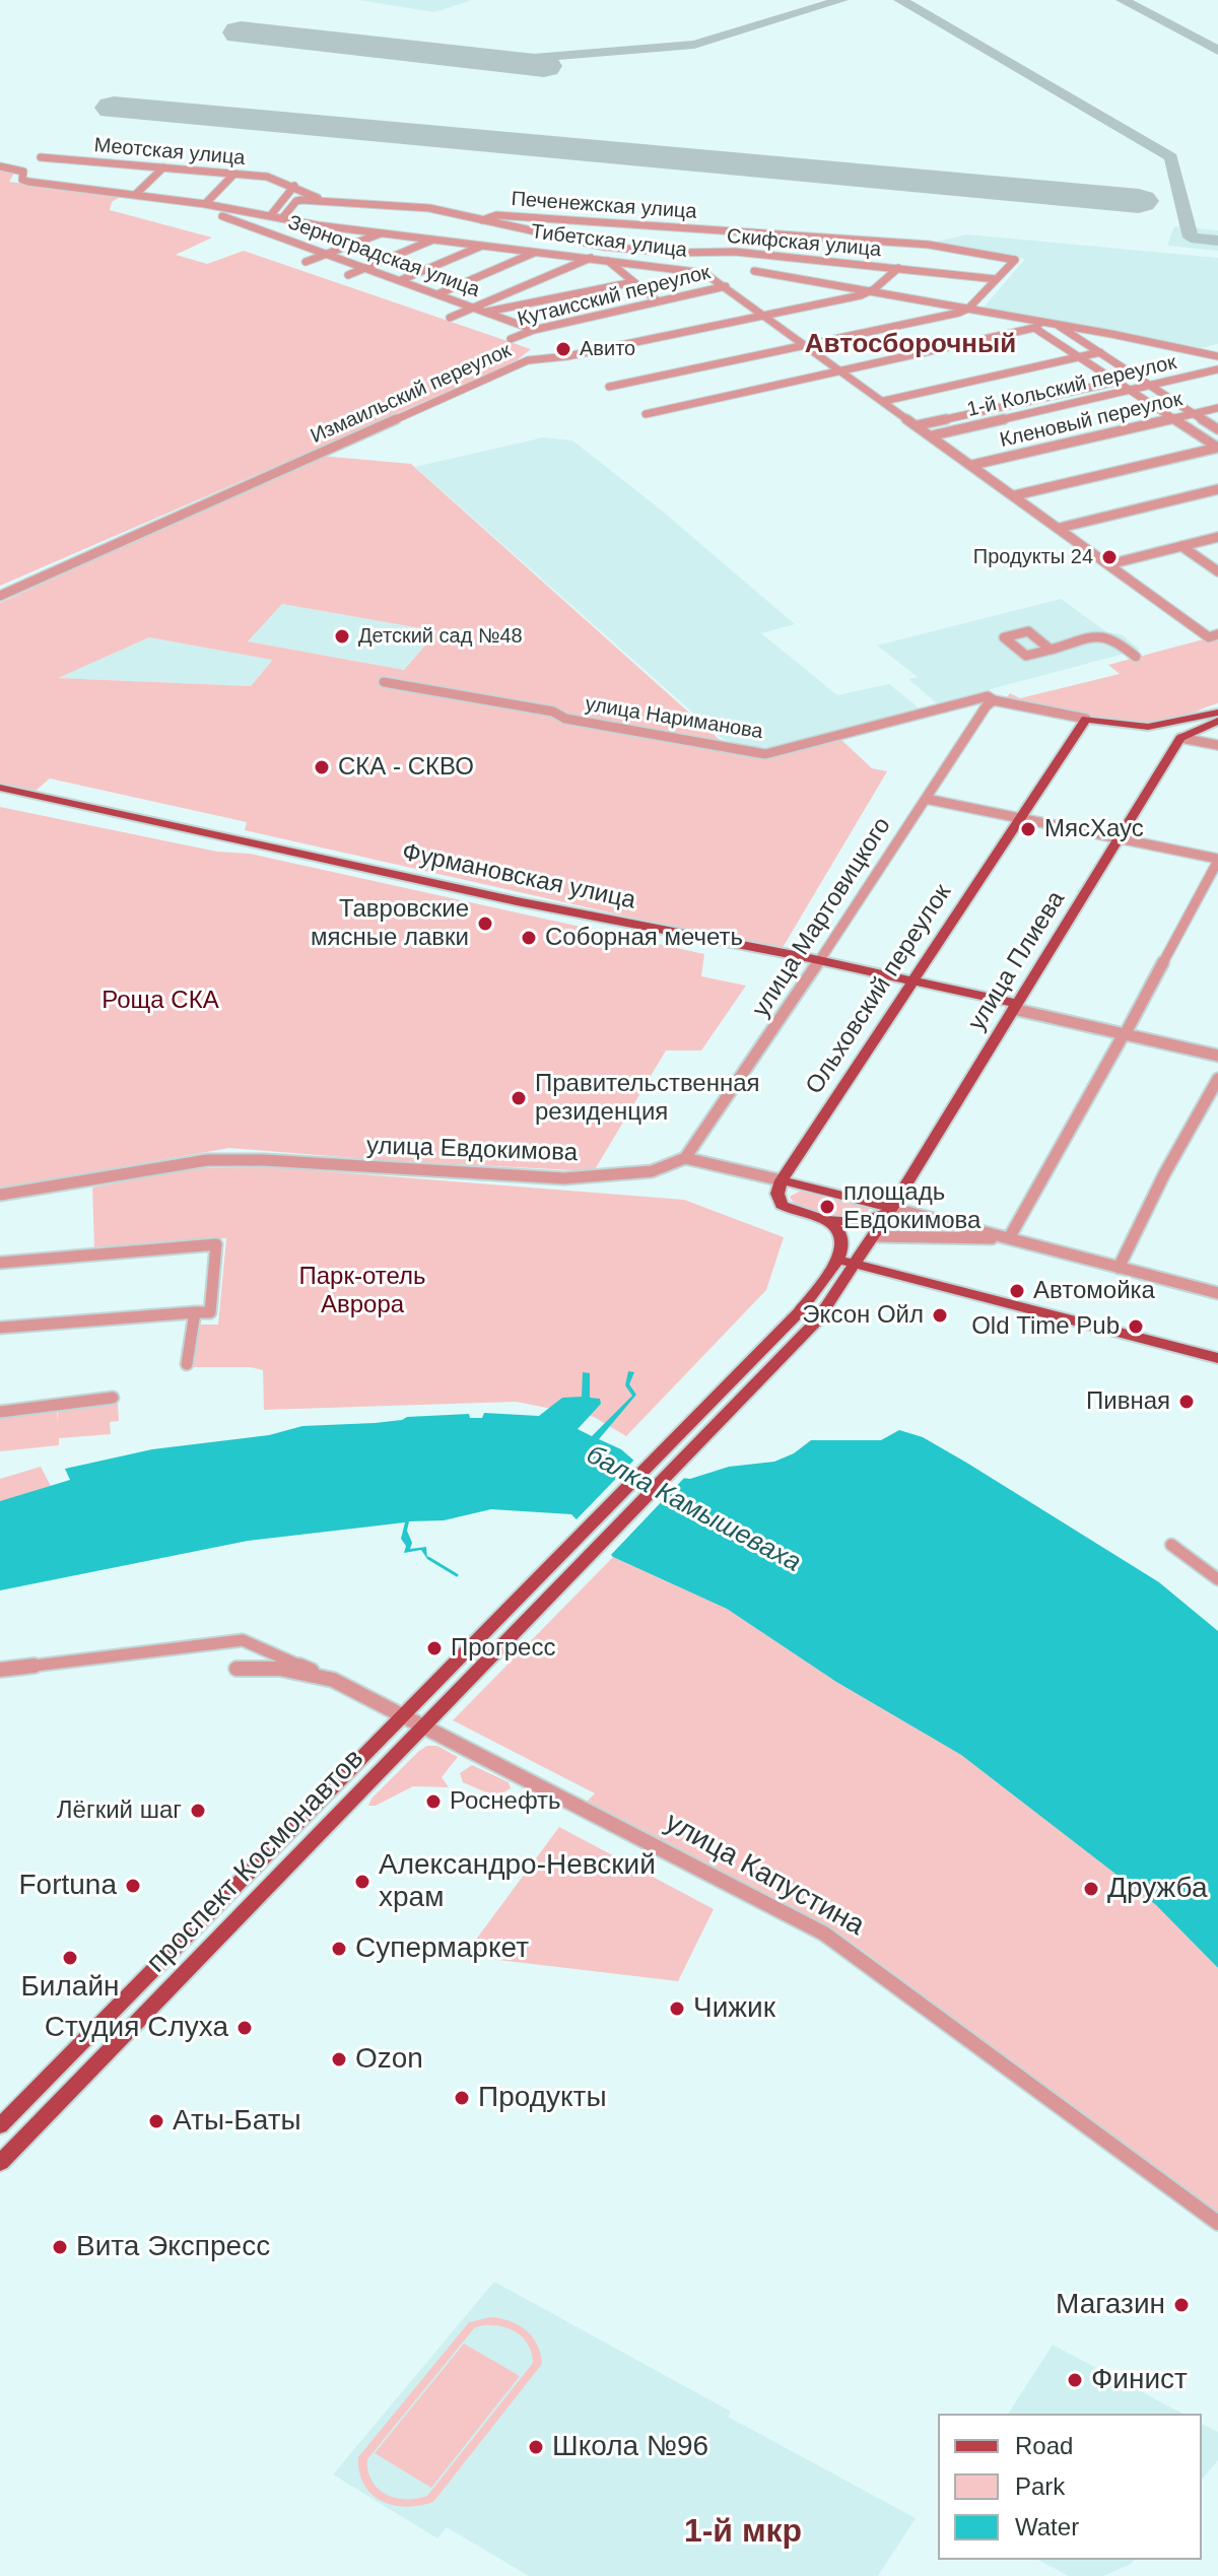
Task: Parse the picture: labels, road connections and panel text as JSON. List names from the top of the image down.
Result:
{
  "streets": {
    "main road": [
      "улица Нариманова",
      "Фурмановская улица",
      "улица Плиева",
      "Ольховский переулок",
      "проспект Космонавтов"
    ],
    "street": [
      "Меотская улица",
      "Печенежская улица",
      "Тибетская улица",
      "Скифская улица",
      "Зерноградская улица",
      "Кутаисский переулок",
      "1-й Кольский переулок",
      "Измаильский переулок",
      "Кленовый переулок",
      "улица Мартовицкого",
      "улица Евдокимова",
      "улица Капустина"
    ]
  },
  "crossings": [
    ["Меотская улица", "Скифская улица"],
    ["Печенежская улица", "Скифская улица"],
    ["Тибетская улица", "Кутаисский переулок"],
    ["Тибетская улица", "1-й Кольский переулок"],
    ["Тибетская улица", "Измаильский переулок"],
    ["Тибетская улица", "Кленовый переулок"],
    ["Скифская улица", "Измаильский переулок"],
    ["Зерноградская улица", "Кутаисский переулок"],
    ["улица Нариманова", "улица Мартовицкого"],
    ["улица Нариманова", "Ольховский переулок"],
    ["Фурмановская улица", "улица Мартовицкого"],
    ["Фурмановская улица", "улица Плиева"],
    ["Фурмановская улица", "Ольховский переулок"],
    ["улица Мартовицкого", "улица Евдокимова"],
    ["проспект Космонавтов", "улица Капустина"]
  ],
  "districts": ["Автосборочный", "1-й мкр"],
  "water": ["балка Камышеваха"],
  "parks": ["Роща СКА", "Парк-отель Аврора"],
  "places": [
    "Авито",
    "Продукты 24",
    "Детский сад №48",
    "СКА - СКВО",
    "МясХаус",
    "Тавровские мясные лавки",
    "Соборная мечеть",
    "Правительственная резиденция",
    "площадь Евдокимова",
    "Автомойка",
    "Эксон Ойл",
    "Old Time Pub",
    "Пивная",
    "Прогресс",
    "Роснефть",
    "Лёгкий шаг",
    "Александро-Невский храм",
    "Fortuna",
    "Дружба",
    "Супермаркет",
    "Билайн",
    "Чижик",
    "Студия Слуха",
    "Ozon",
    "Продукты",
    "Аты-Баты",
    "Вита Экспресс",
    "Магазин",
    "Финист",
    "Школа №96"
  ],
  "legend": ["Road", "Park", "Water"]
}
